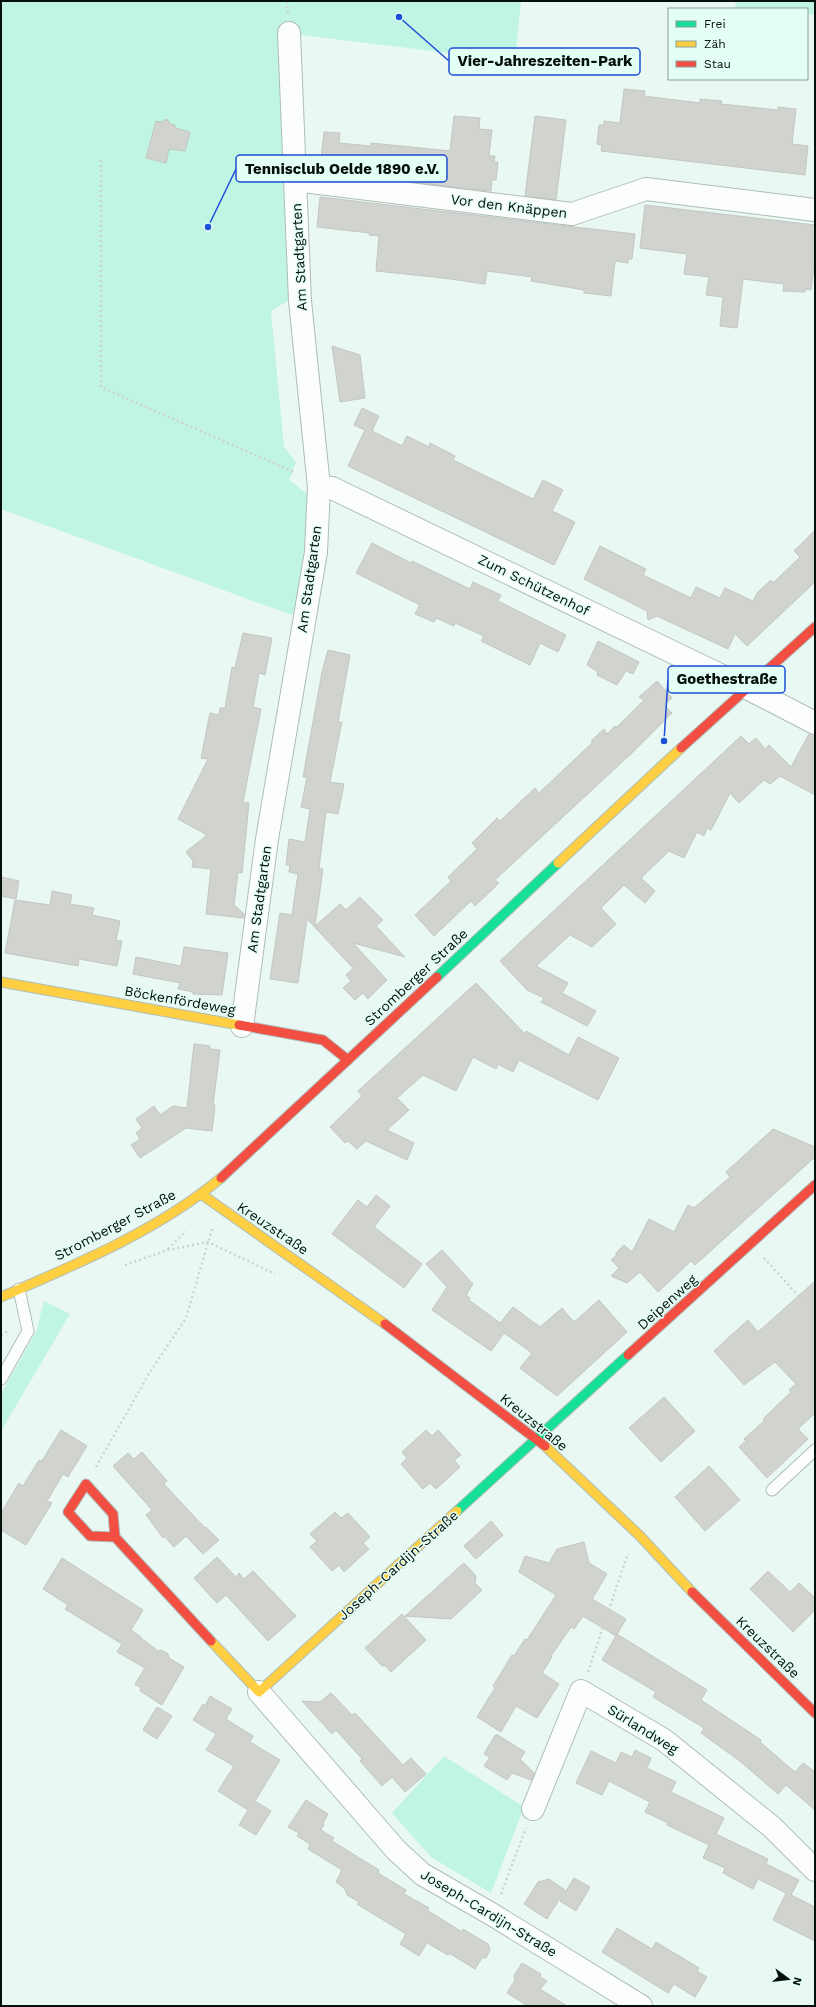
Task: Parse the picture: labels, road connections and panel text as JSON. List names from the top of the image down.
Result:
{
  "streets": {
    "street": [
      "Vor den Knäppen",
      "Am Stadtgarten",
      "Zum Schützenhof",
      "Stromberger Straße",
      "Böckenfördeweg",
      "Kreuzstraße",
      "Deipenweg",
      "Joseph-Cardijn-Straße",
      "Sürlandweg"
    ]
  },
  "crossings": [
    ["Vor den Knäppen", "Am Stadtgarten"],
    ["Am Stadtgarten", "Zum Schützenhof"],
    ["Am Stadtgarten", "Böckenfördeweg"],
    ["Zum Schützenhof", "Stromberger Straße"],
    ["Stromberger Straße", "Böckenfördeweg"],
    ["Stromberger Straße", "Kreuzstraße"],
    ["Kreuzstraße", "Deipenweg"],
    ["Kreuzstraße", "Joseph-Cardijn-Straße"],
    ["Deipenweg", "Joseph-Cardijn-Straße"]
  ],
  "places": ["Vier-Jahreszeiten-Park", "Tennisclub Oelde 1890 e.V.", "Goethestraße"],
  "legend": ["Frei", "Zäh", "Stau"],
  "north": "right"
}
